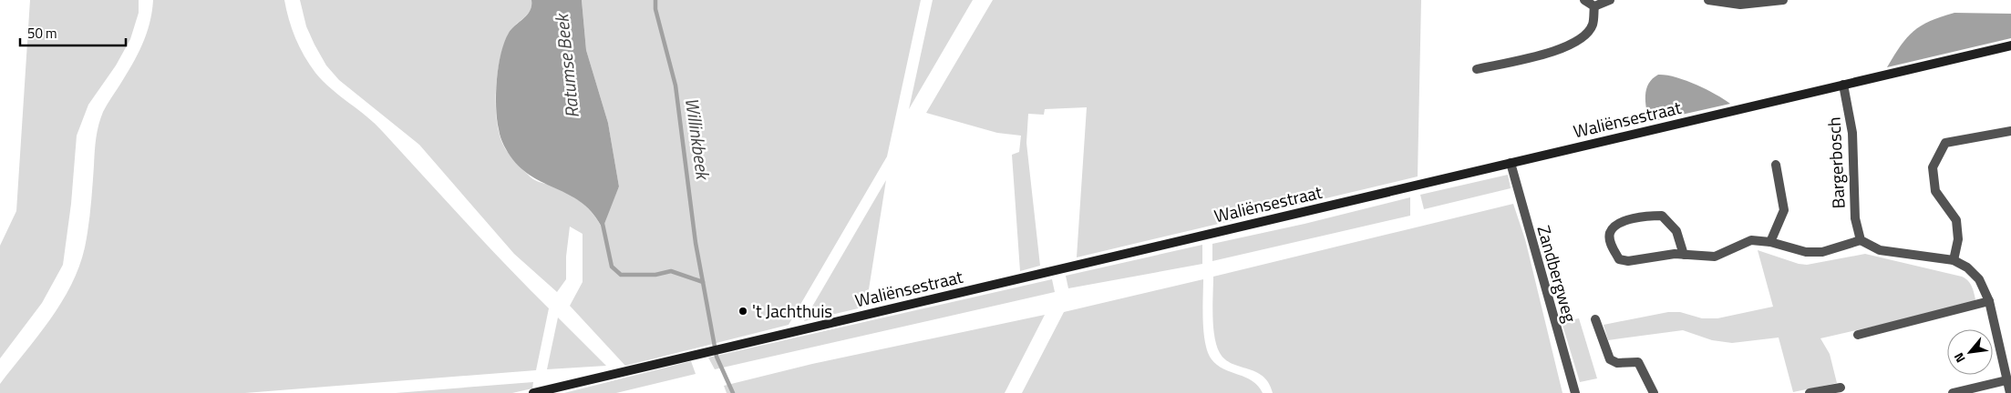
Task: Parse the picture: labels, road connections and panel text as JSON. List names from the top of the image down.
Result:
{
  "streets": {
    "street": ["Waliënsestraat", "Bargerbosch", "Zandbergweg"]
  },
  "crossings": [
    ["Waliënsestraat", "Bargerbosch"],
    ["Waliënsestraat", "Zandbergweg"]
  ],
  "water": ["Ratumse Beek", "Willinkbeek"],
  "places": ["'t Jachthuis"],
  "scale_bar": "50 m",
  "north": "bottom left"
}
